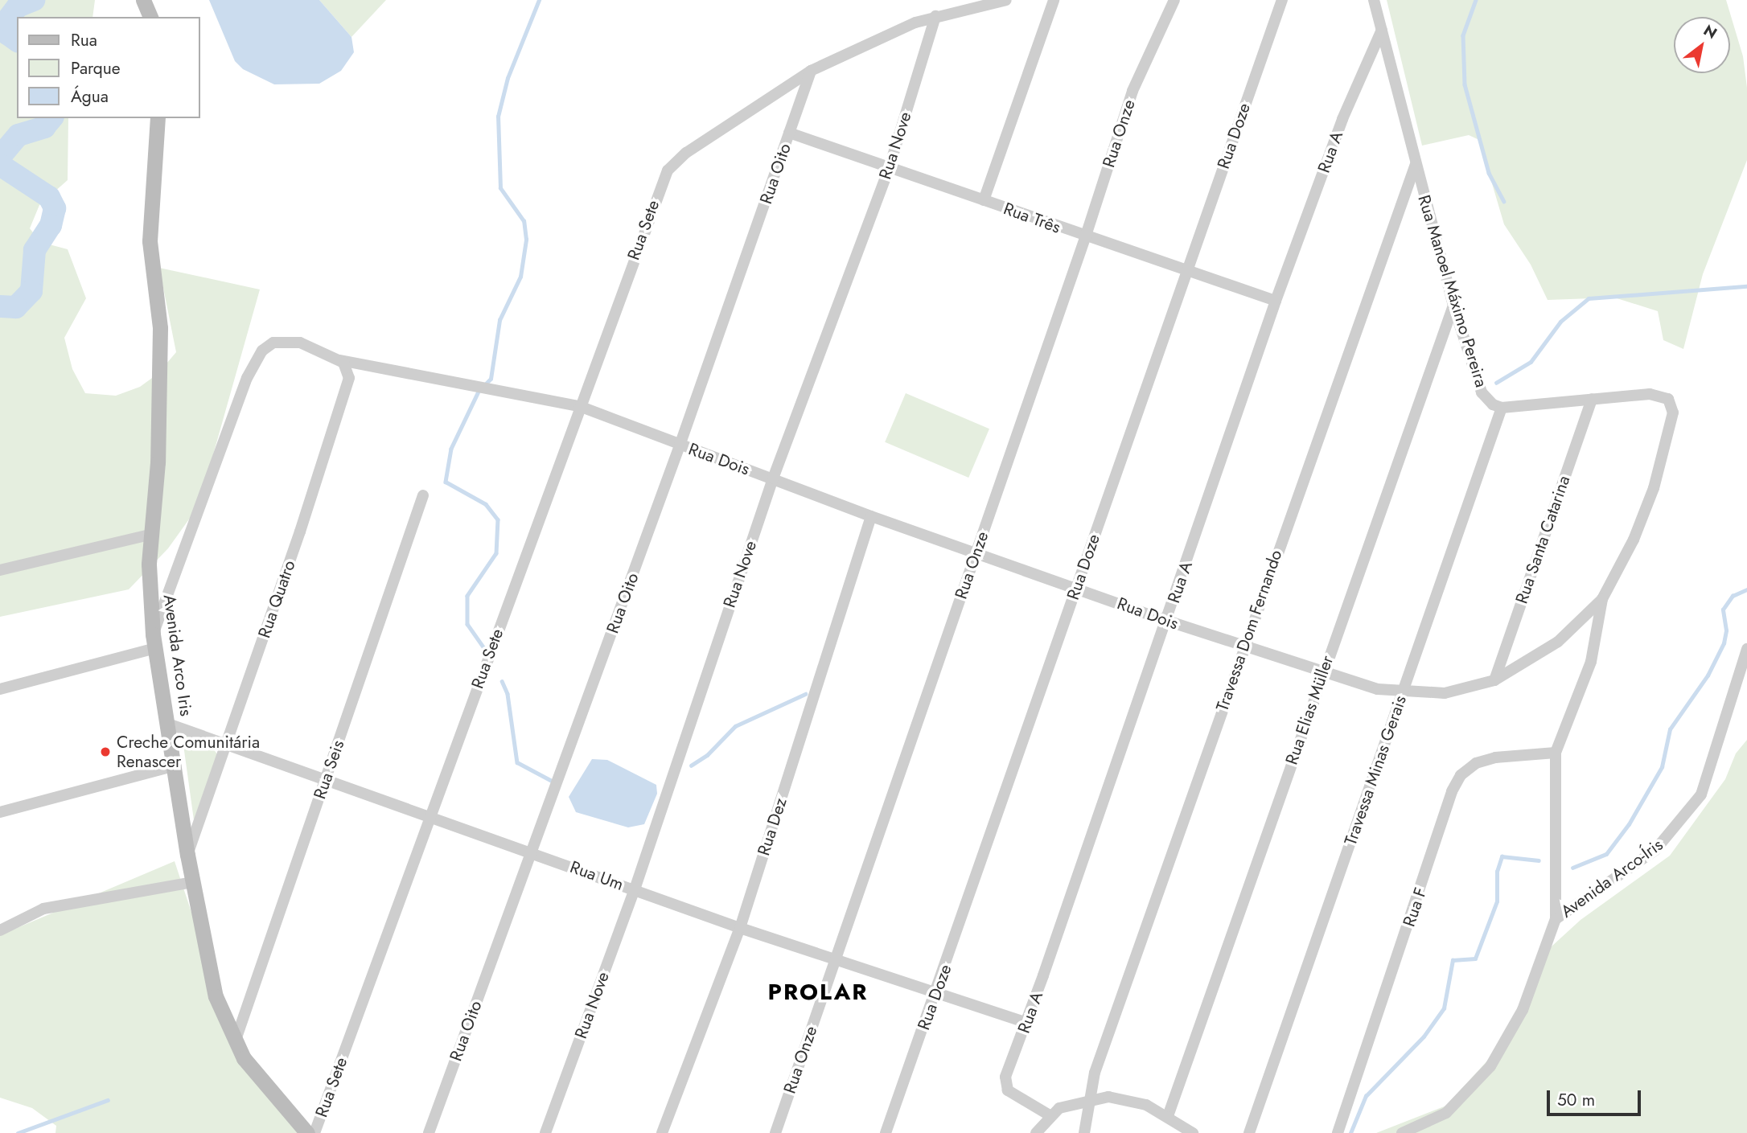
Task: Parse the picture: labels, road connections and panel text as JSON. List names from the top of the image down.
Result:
{
  "streets": {
    "street": [
      "Rua Onze",
      "Rua Doze",
      "Rua Nove",
      "Rua A",
      "Rua Oito",
      "Rua Três",
      "Rua Sete",
      "Rua Manoel Máximo Pereira",
      "Rua Dois",
      "Rua Santa Catarina",
      "Rua Quatro",
      "Travessa Dom Fernando",
      "Avenida Arco Iris",
      "Rua Elias Müller",
      "Rua Seis",
      "Travessa Minas Gerais",
      "Rua Dez",
      "Rua Um",
      "Avenida Arco-Íris",
      "Rua F"
    ]
  },
  "crossings": [
    ["Rua Onze", "Rua Três"],
    ["Rua Onze", "Rua Dois"],
    ["Rua Onze", "Rua Um"],
    ["Rua Doze", "Rua Três"],
    ["Rua Doze", "Rua Dois"],
    ["Rua Doze", "Rua Um"],
    ["Rua Nove", "Rua Três"],
    ["Rua Nove", "Rua Dois"],
    ["Rua Nove", "Rua Um"],
    ["Rua A", "Rua Três"],
    ["Rua A", "Rua Manoel Máximo Pereira"],
    ["Rua A", "Rua Dois"],
    ["Rua A", "Rua Um"],
    ["Rua Oito", "Rua Três"],
    ["Rua Oito", "Rua Sete"],
    ["Rua Oito", "Rua Dois"],
    ["Rua Oito", "Rua Um"],
    ["Rua Sete", "Rua Dois"],
    ["Rua Sete", "Rua Um"],
    ["Rua Manoel Máximo Pereira", "Travessa Dom Fernando"],
    ["Rua Manoel Máximo Pereira", "Rua Elias Müller"],
    ["Rua Manoel Máximo Pereira", "Travessa Minas Gerais"],
    ["Rua Dois", "Rua Santa Catarina"],
    ["Rua Dois", "Rua Quatro"],
    ["Rua Dois", "Travessa Dom Fernando"],
    ["Rua Dois", "Rua Elias Müller"],
    ["Rua Dois", "Travessa Minas Gerais"],
    ["Rua Dois", "Rua Dez"],
    ["Rua Quatro", "Avenida Arco Iris"],
    ["Rua Quatro", "Rua Um"],
    ["Avenida Arco Iris", "Rua Seis"],
    ["Avenida Arco Iris", "Rua Um"],
    ["Rua Seis", "Rua Um"],
    ["Rua Dez", "Rua Um"]
  ],
  "districts": ["PROLAR"],
  "places": ["Creche Comunitária Renascer"],
  "legend": ["Rua", "Parque", "Água"],
  "scale_bar": "50 m",
  "north": "top right"
}
